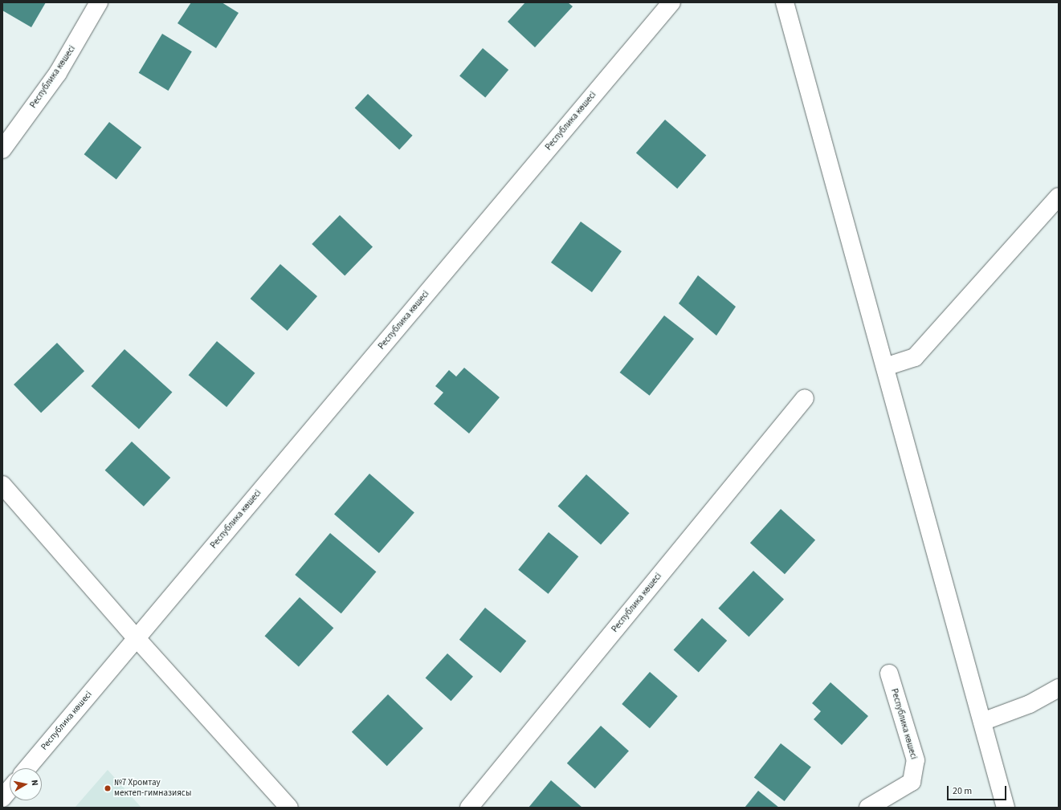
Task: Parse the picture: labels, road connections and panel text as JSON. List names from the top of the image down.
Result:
{
  "streets": {
    "street": ["Республика көшесі"]
  },
  "places": ["№7 Хромтау мектеп-гимназиясы"],
  "scale_bar": "20 m",
  "north": "right"
}
